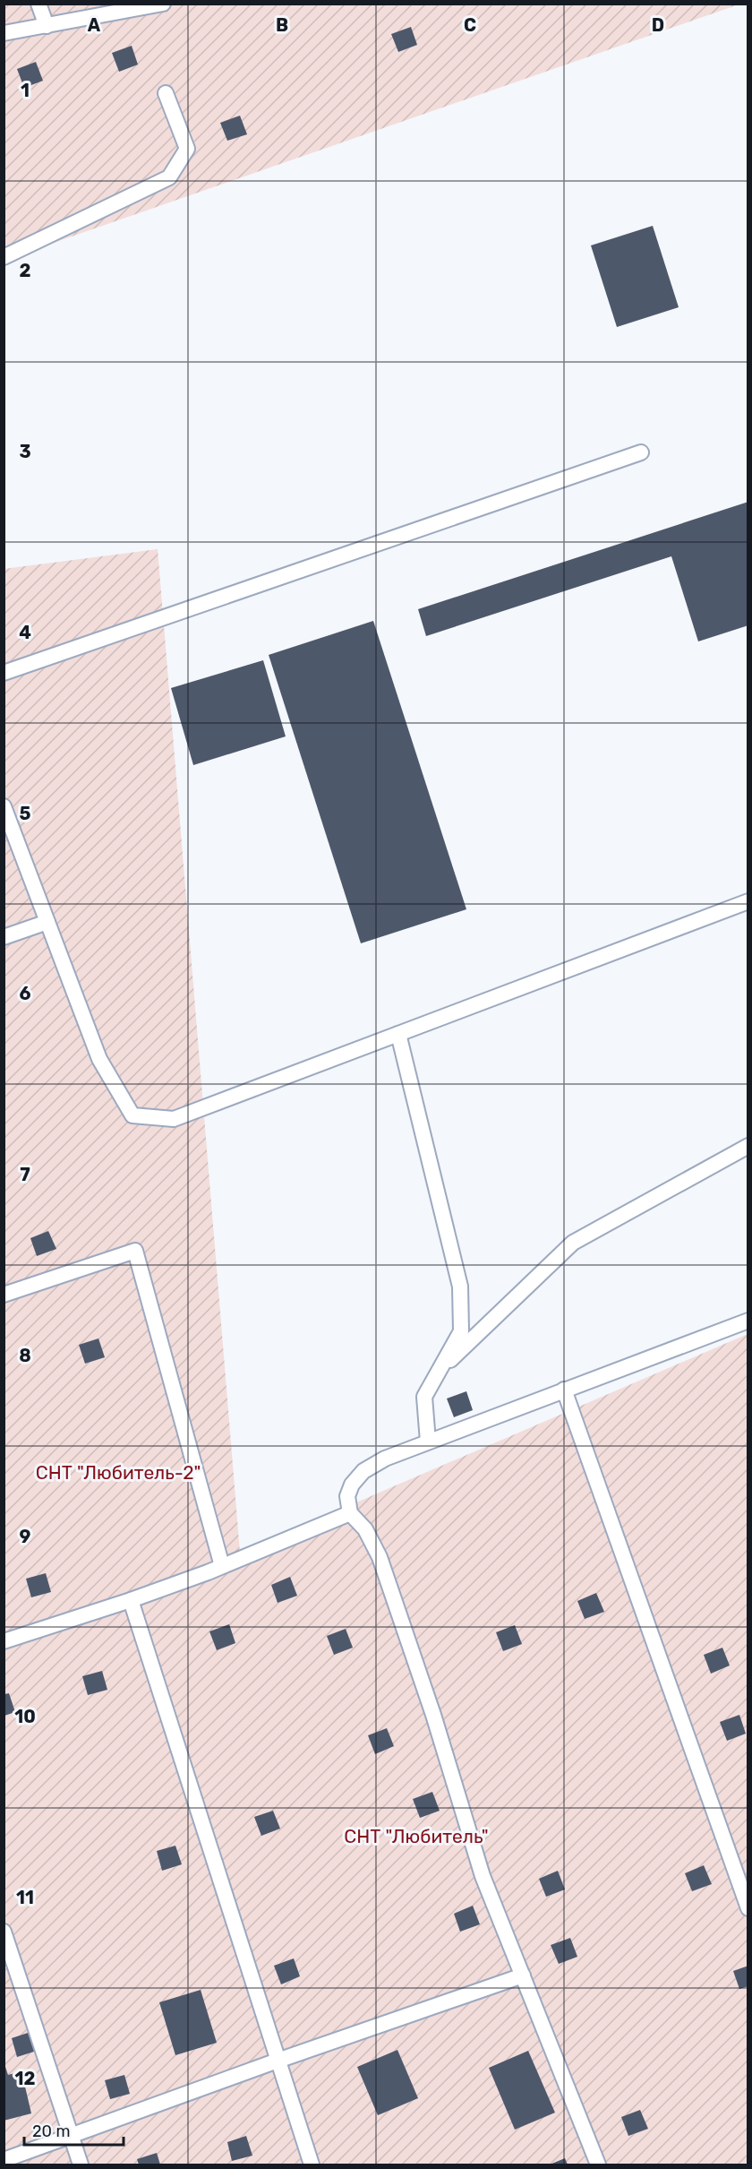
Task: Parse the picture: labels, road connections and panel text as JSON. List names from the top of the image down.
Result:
{
  "parks": ["СНТ \"Любитель-2\"", "СНТ \"Любитель\""],
  "scale_bar": "20 m",
  "grid": {
    "columns": [
      "A",
      "B",
      "C",
      "D"
    ],
    "rows": [
      "1",
      "2",
      "3",
      "4",
      "5",
      "6",
      "7",
      "8",
      "9",
      "10",
      "11",
      "12"
    ]
  }
}
